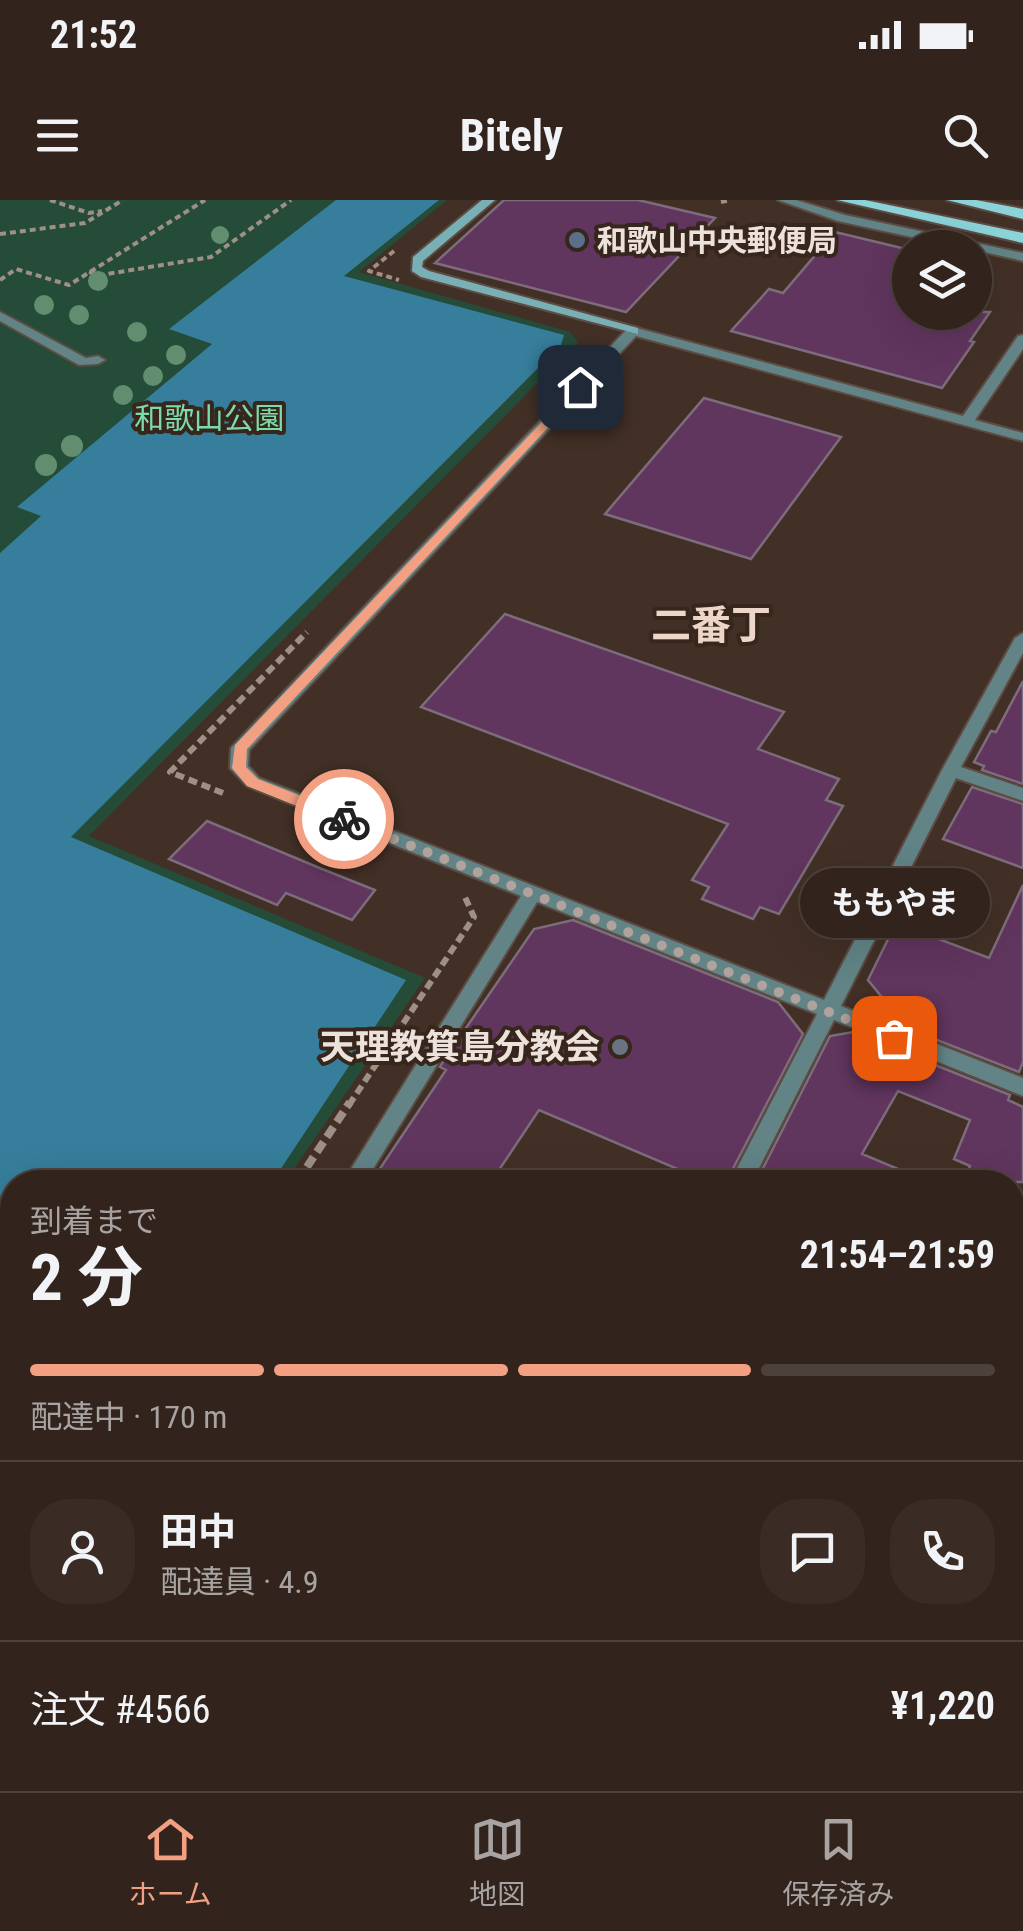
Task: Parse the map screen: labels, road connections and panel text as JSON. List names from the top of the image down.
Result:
{
  "districts": ["二番丁"],
  "parks": ["和歌山公園"],
  "places": ["和歌山中央郵便局", "ももやま", "天理教箕島分教会"],
  "page": {
    "status": "21:52",
    "header": "Bitely",
    "bubble": "ももやま",
    "heading": ["2 分", "到着まで", "21:54–21:59"],
    "panel": [
      "田中",
      "配達員 · 4.9",
      "注文 #4566",
      "¥1,220"
    ],
    "bar": "配達中 · 170 m",
    "tabs": ["ホーム", "地図", "保存済み"]
  }
}
